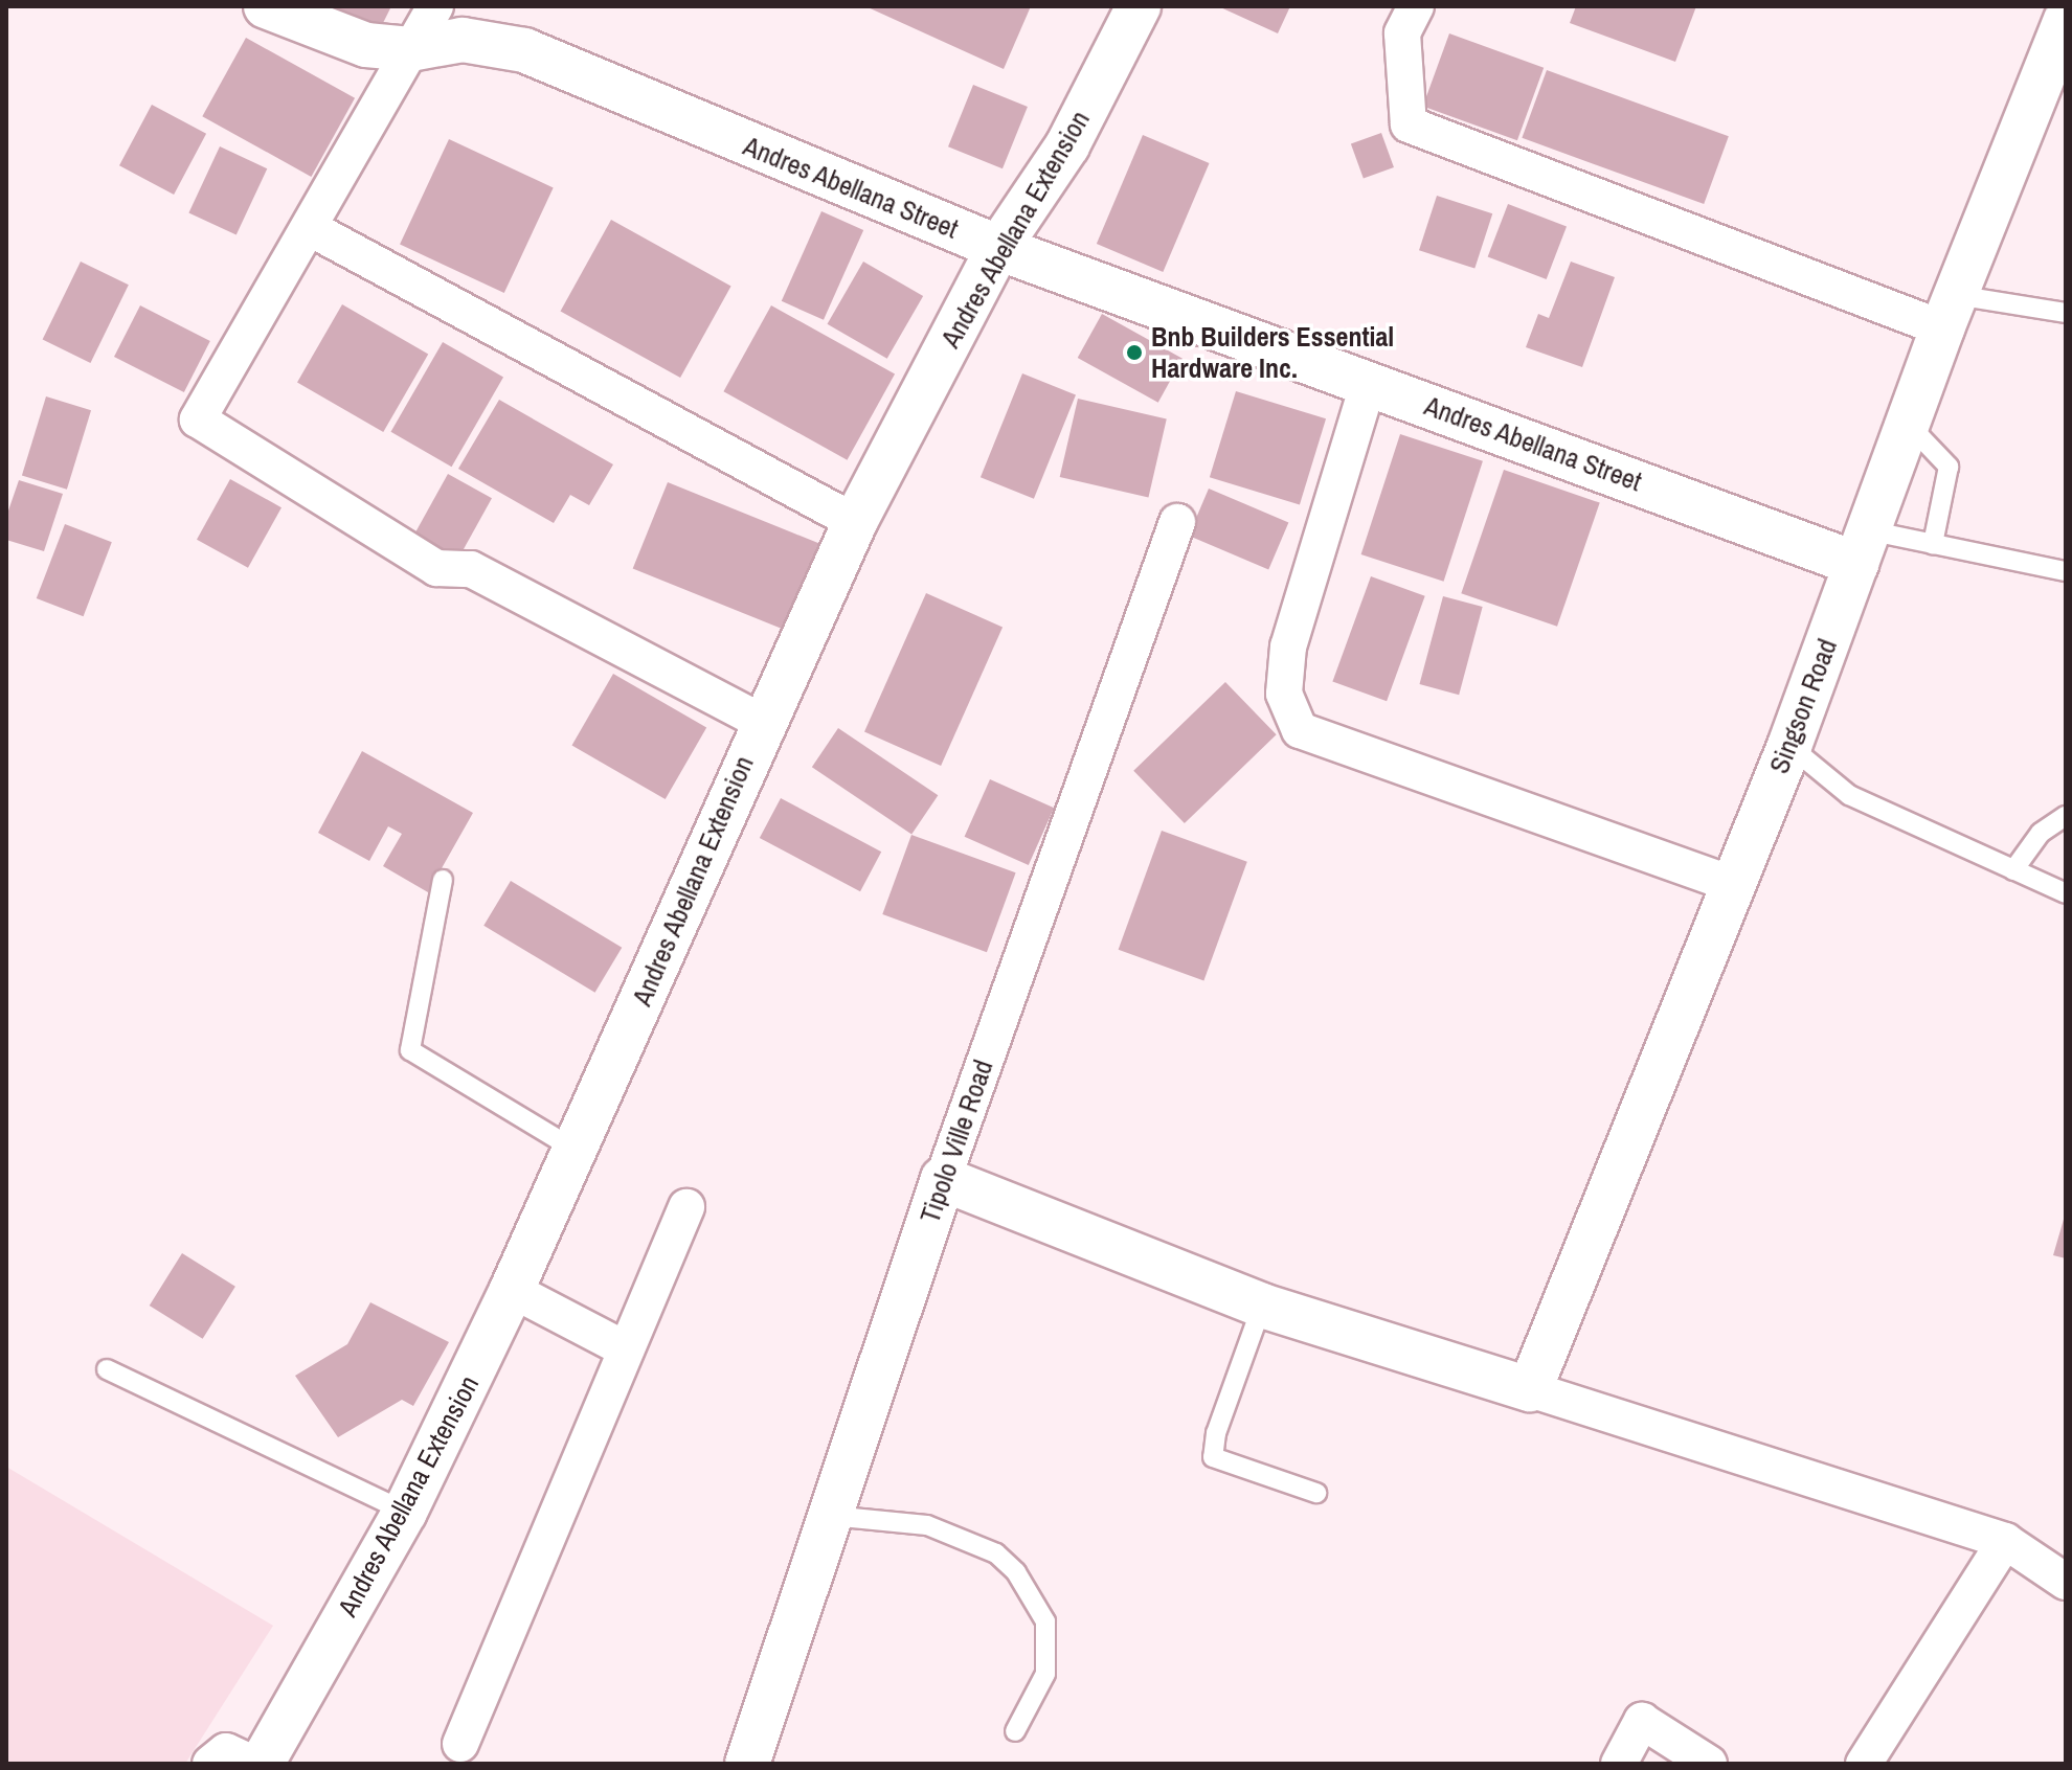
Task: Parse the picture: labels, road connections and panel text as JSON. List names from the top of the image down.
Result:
{
  "streets": {
    "street": [
      "Andres Abellana Street",
      "Andres Abellana Extension",
      "Singson Road",
      "Tipolo Ville Road"
    ]
  },
  "crossings": [
    ["Andres Abellana Street", "Andres Abellana Extension"],
    ["Andres Abellana Street", "Singson Road"]
  ],
  "places": ["Bnb Builders Essential Hardware Inc."]
}
